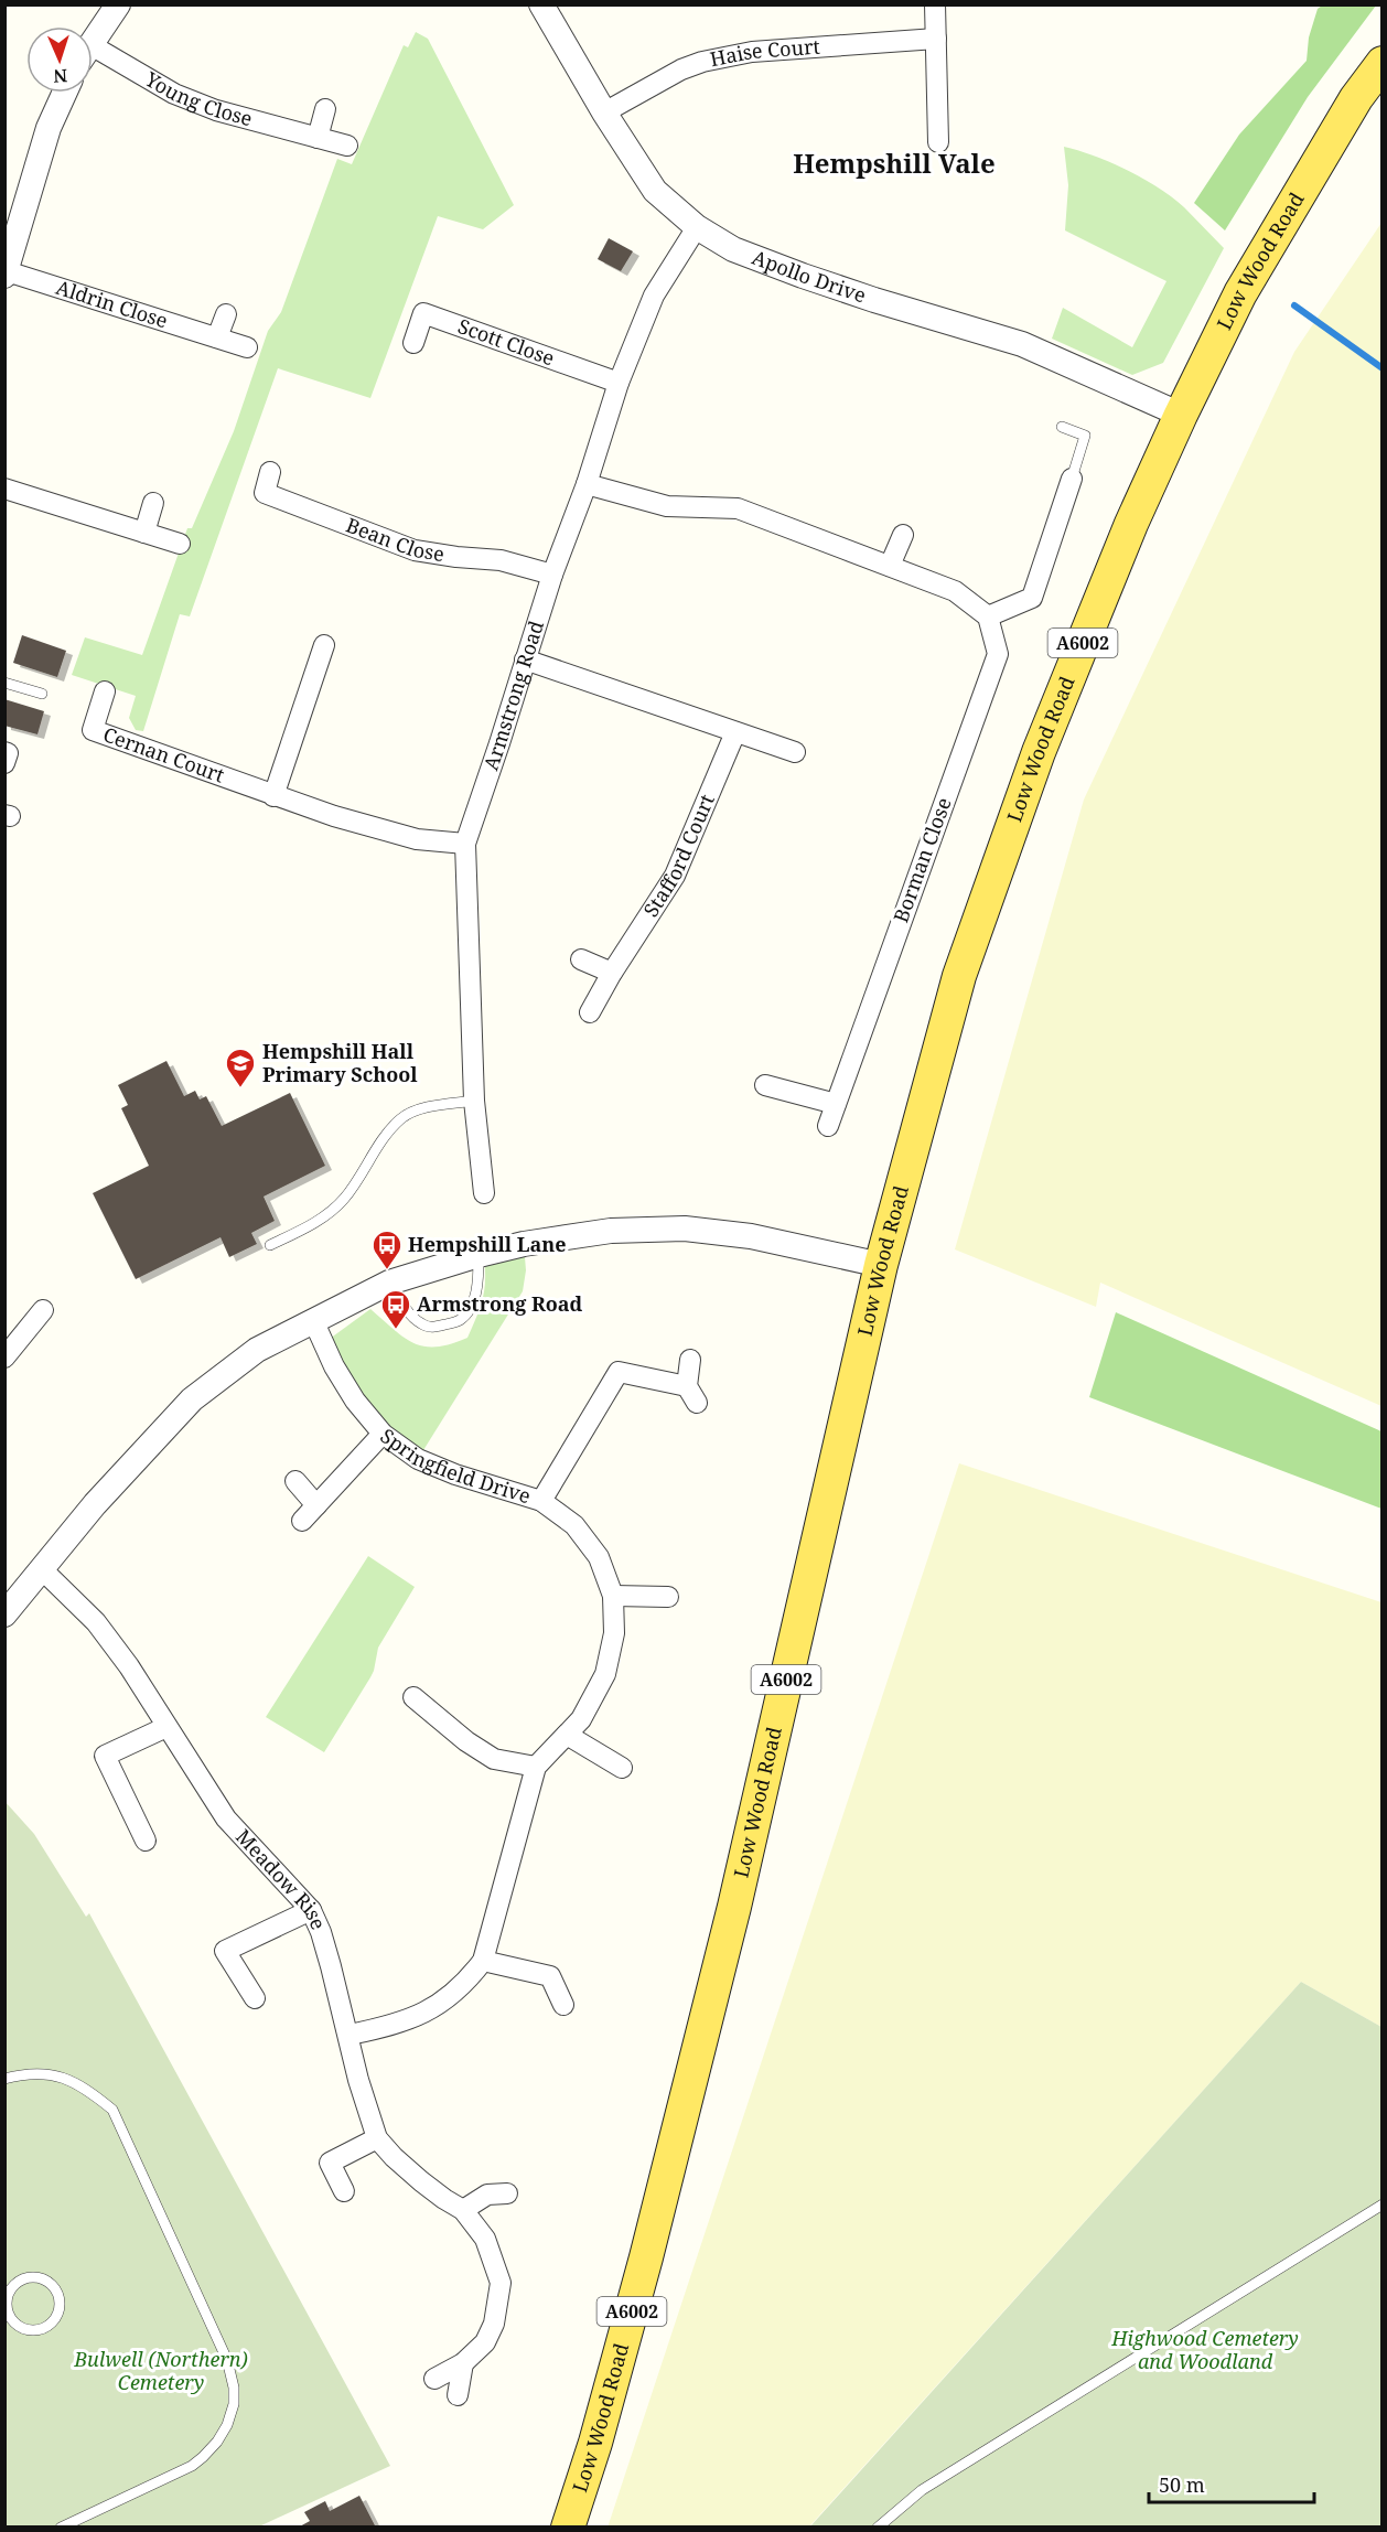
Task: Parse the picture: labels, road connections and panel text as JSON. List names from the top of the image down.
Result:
{
  "streets": {
    "main road": ["Low Wood Road", "A6002"],
    "street": [
      "Haise Court",
      "Young Close",
      "Apollo Drive",
      "Aldrin Close",
      "Scott Close",
      "Bean Close",
      "Armstrong Road",
      "Cernan Court",
      "Stafford Court",
      "Borman Close",
      "Springfield Drive",
      "Meadow Rise"
    ]
  },
  "crossings": [
    ["Haise Court", "Apollo Drive"],
    ["Low Wood Road", "Apollo Drive"],
    ["Apollo Drive", "Armstrong Road"],
    ["Scott Close", "Armstrong Road"],
    ["Bean Close", "Armstrong Road"],
    ["Armstrong Road", "Cernan Court"],
    ["Springfield Drive", "Meadow Rise"]
  ],
  "districts": ["Hempshill Vale"],
  "parks": ["Highwood Cemetery and Woodland", "Bulwell (Northern) Cemetery"],
  "places": {
    "school or university": ["Hempshill Hall Primary School"],
    "bus stop": ["Hempshill Lane", "Armstrong Road"]
  },
  "scale_bar": "50 m",
  "north": "bottom"
}
